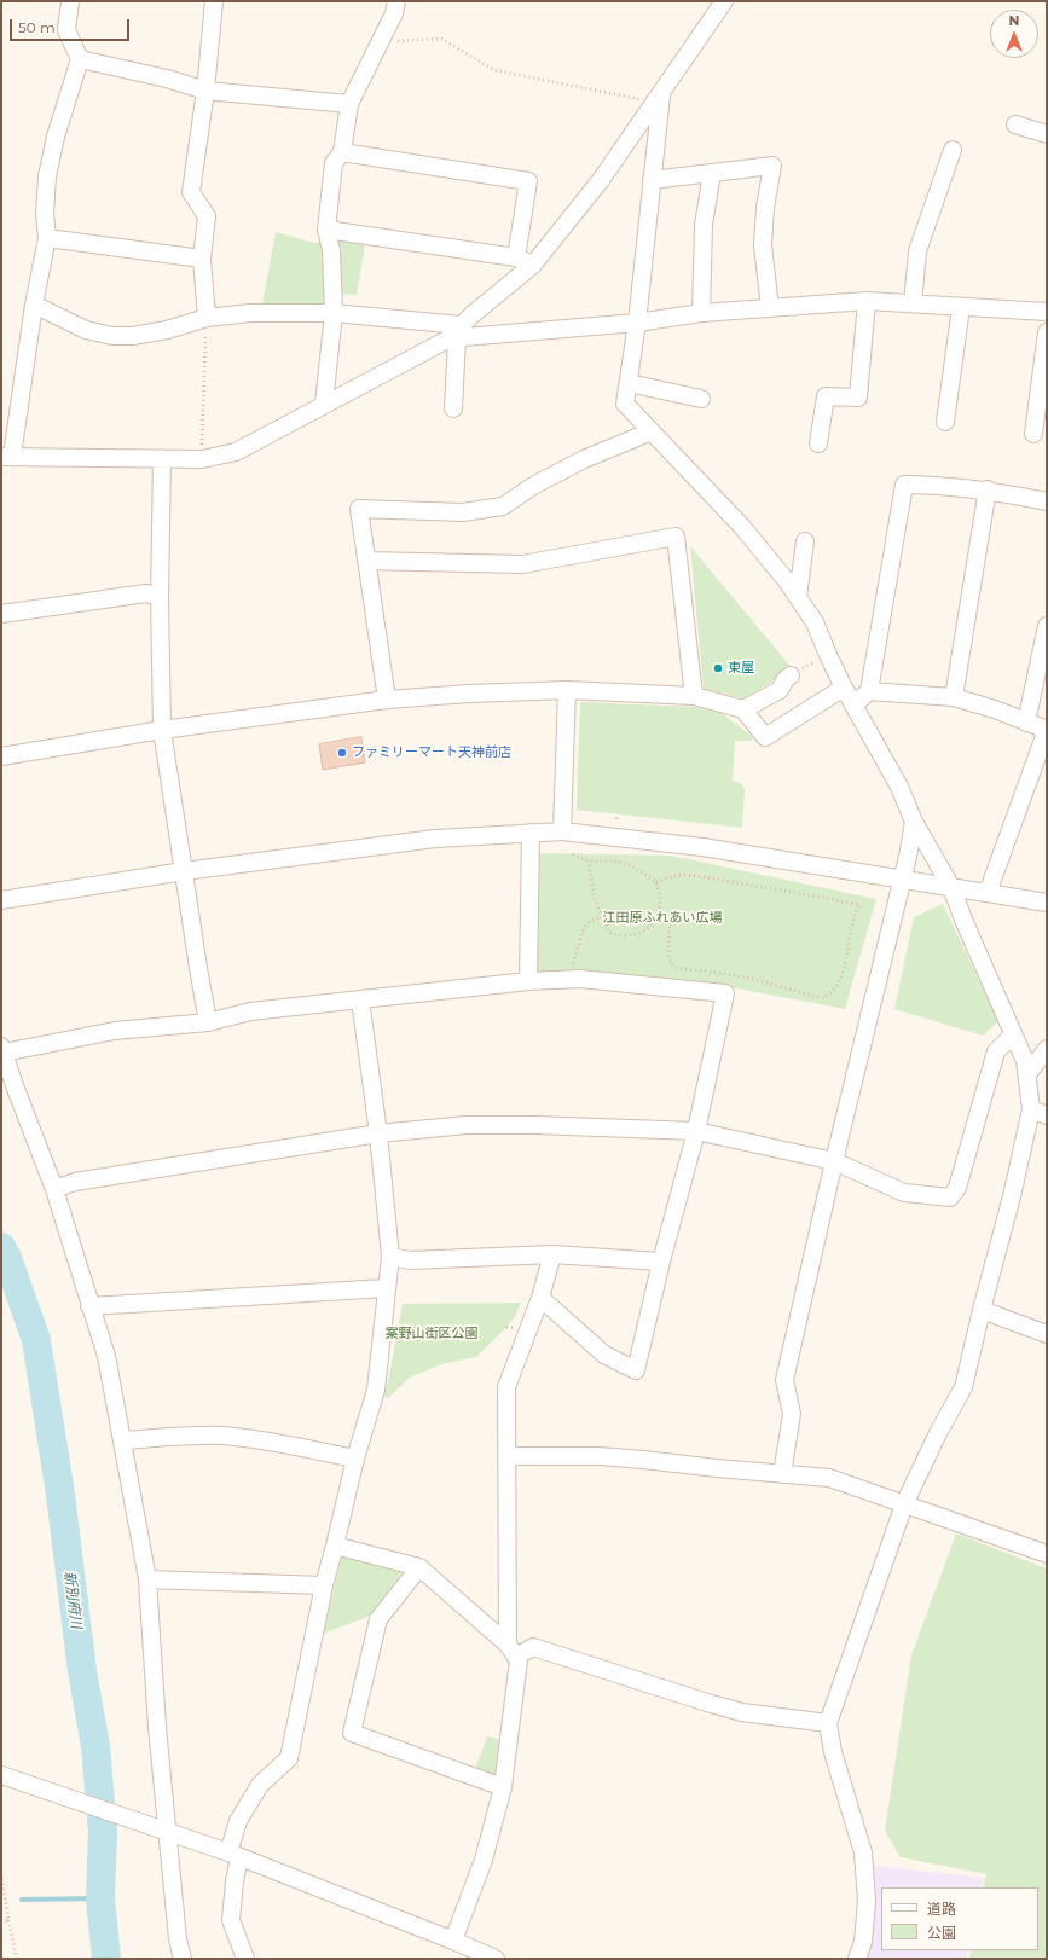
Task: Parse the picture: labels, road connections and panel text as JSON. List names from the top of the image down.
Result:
{
  "water": ["新別府川"],
  "parks": ["江田原ふれあい広場", "案野山街区公園"],
  "places": ["東屋", "ファミリーマート天神前店"],
  "legend": ["道路", "公園"],
  "scale_bar": "50 m",
  "north": "top"
}
